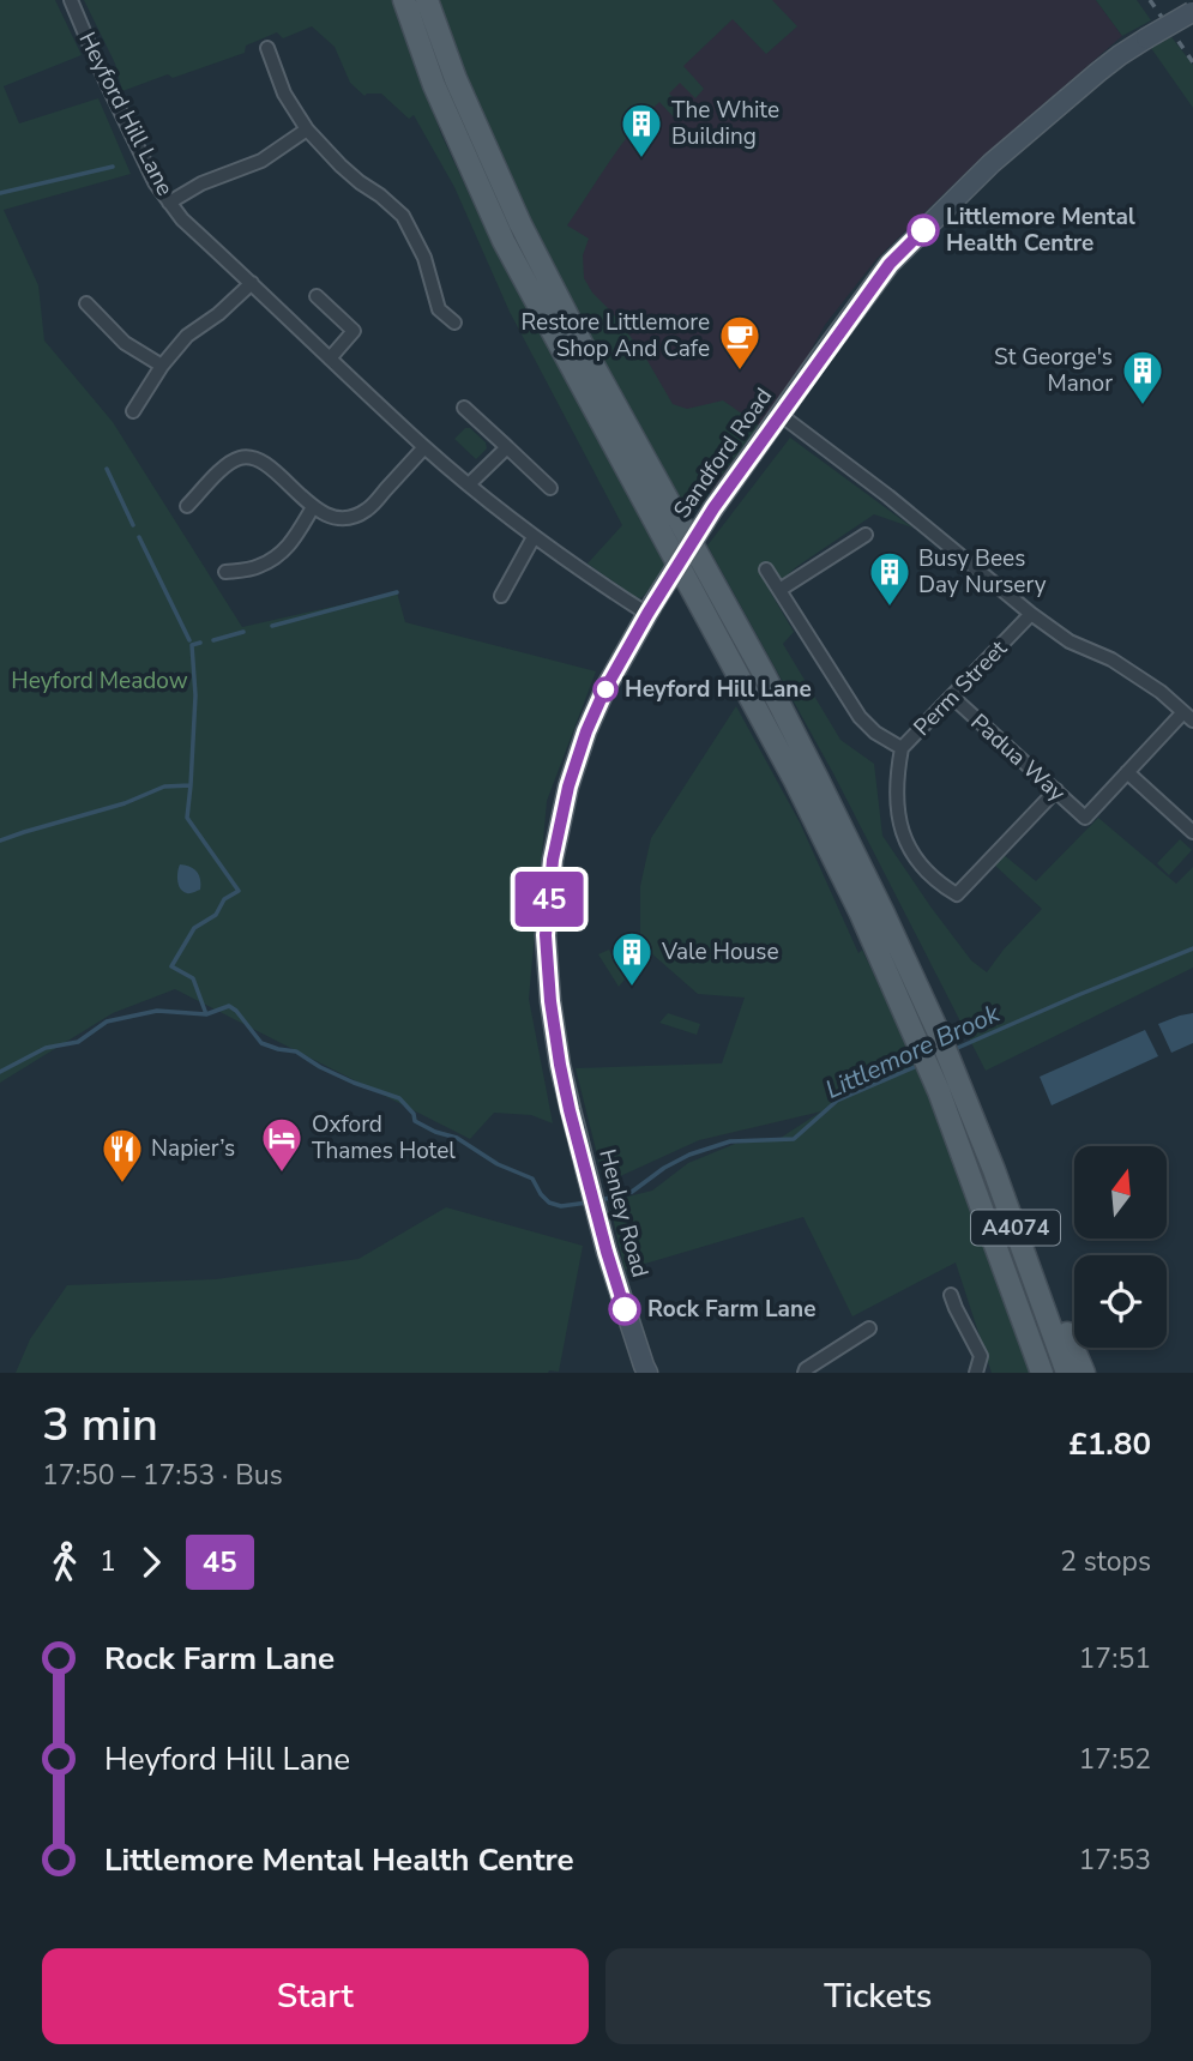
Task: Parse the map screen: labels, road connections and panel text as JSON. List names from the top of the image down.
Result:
{
  "streets": {
    "main road": ["A4074"],
    "street": [
      "Heyford Hill Lane",
      "Sandford Road",
      "Perm Street",
      "Padua Way",
      "Henley Road"
    ]
  },
  "crossings": [
    ["Heyford Hill Lane", "Sandford Road"],
    ["Sandford Road", "Henley Road"],
    ["Perm Street", "Padua Way"]
  ],
  "water": ["Littlemore Brook"],
  "parks": ["Heyford Meadow"],
  "places": {
    "building": [
      "The White Building",
      "St George's Manor",
      "Busy Bees Day Nursery",
      "Vale House"
    ],
    "other": ["Littlemore Mental Health Centre", "Heyford Hill Lane", "Rock Farm Lane"],
    "cafe": ["Restore Littlemore Shop And Cafe"],
    "hotel": ["Oxford Thames Hotel"],
    "restaurant": ["Napier’s"]
  },
  "lines": ["bus line 45"],
  "north": "top",
  "page": {
    "on_map": "45",
    "heading": ["3 min", "17:50 – 17:53 · Bus", "£1.80"],
    "legs": ["1", "45", "2 stops"],
    "list": [
      {
        "name": "Rock Farm Lane",
        "value": "17:51"
      },
      {
        "name": "Heyford Hill Lane",
        "value": "17:52"
      },
      {
        "name": "Littlemore Mental Health Centre",
        "value": "17:53"
      }
    ],
    "buttons": ["Start", "Tickets"]
  }
}
